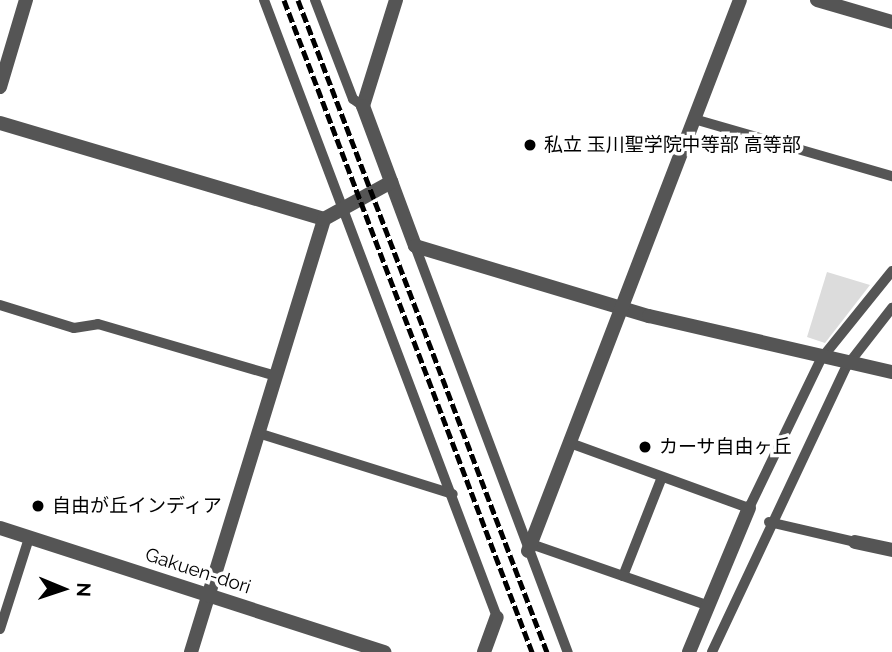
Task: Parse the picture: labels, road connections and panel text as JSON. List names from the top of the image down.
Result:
{
  "streets": {
    "street": ["Gakuen-dori"]
  },
  "places": ["私立 玉川聖学院中等部 高等部", "カーサ自由ヶ丘", "自由が丘インディア"],
  "north": "right"
}
